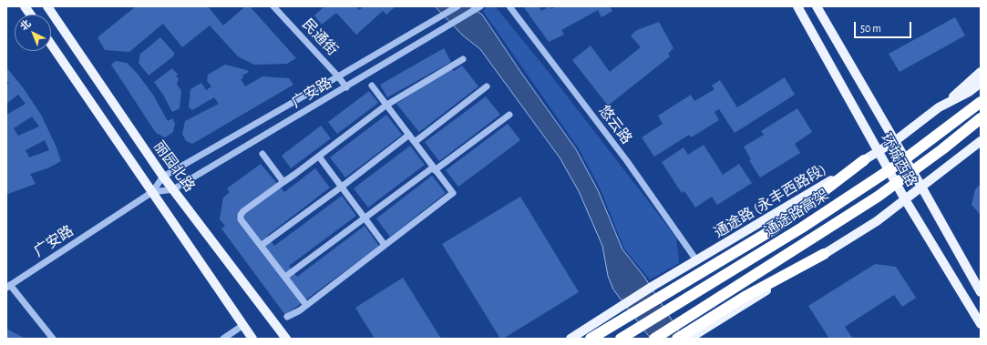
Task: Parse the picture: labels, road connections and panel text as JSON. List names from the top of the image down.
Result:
{
  "streets": {
    "highway": ["通途路高架"],
    "main road": ["环城西路", "丽园北路", "通途路 (永丰西路段)"],
    "street": ["民通街", "广安路", "悠云路"]
  },
  "crossings": [
    ["民通街", "广安路"],
    ["广安路", "丽园北路"],
    ["悠云路", "通途路 (永丰西路段)"],
    ["环城西路", "通途路 (永丰西路段)"]
  ],
  "scale_bar": "50 m",
  "north": "top left"
}
